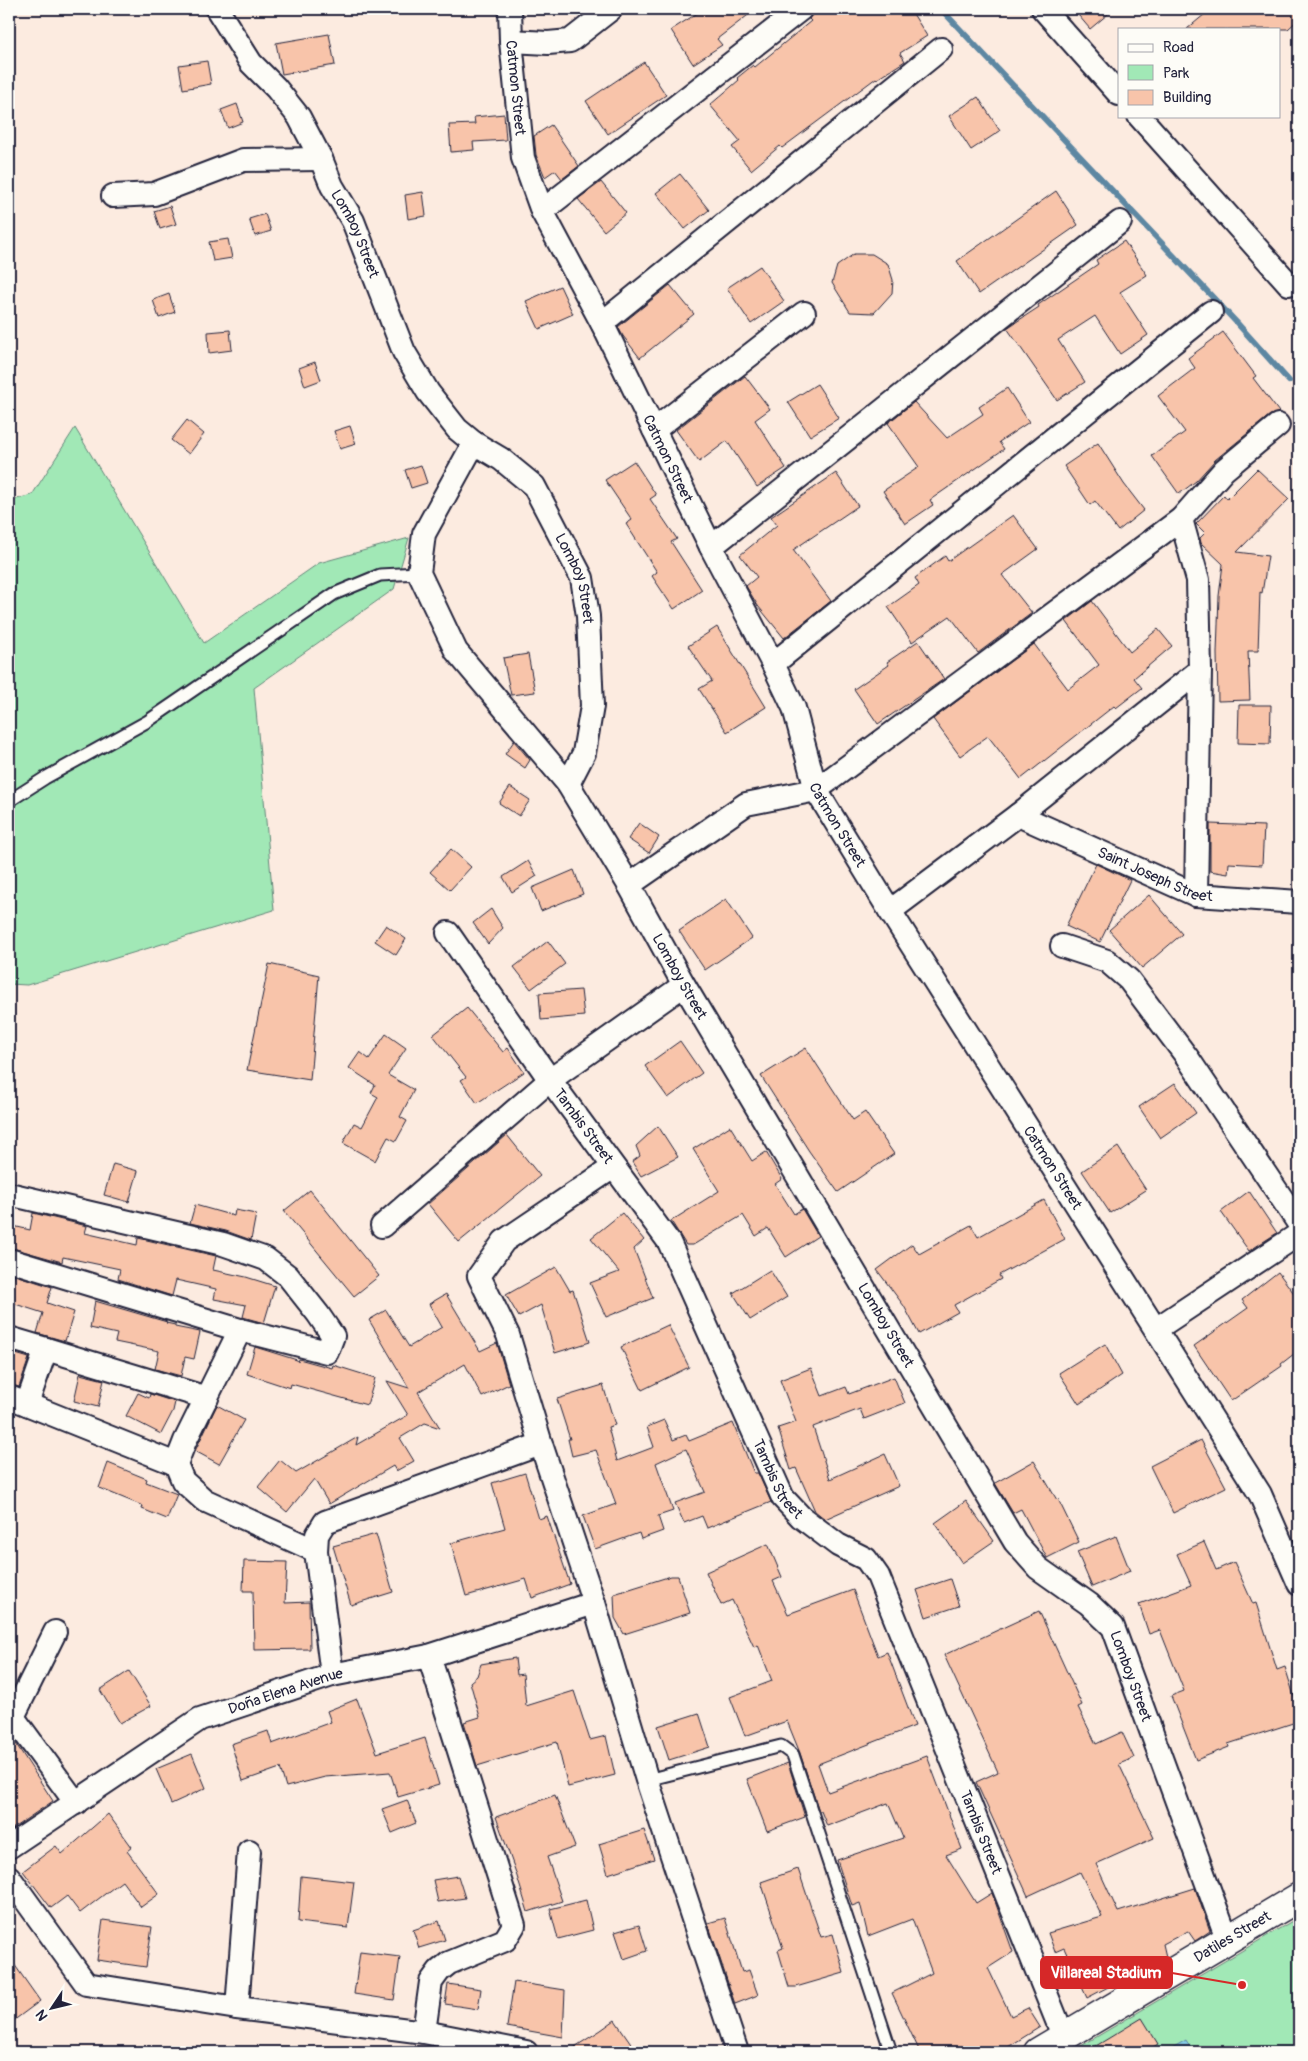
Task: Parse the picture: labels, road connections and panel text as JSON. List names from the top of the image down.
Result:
{
  "streets": {
    "main road": ["Datiles Street"],
    "street": [
      "Catmon Street",
      "Lomboy Street",
      "Saint Joseph Street",
      "Tambis Street",
      "Doña Elena Avenue"
    ]
  },
  "crossings": [
    ["Lomboy Street", "Datiles Street"],
    ["Tambis Street", "Datiles Street"]
  ],
  "places": ["Villareal Stadium"],
  "legend": ["Road", "Park", "Building"],
  "north": "bottom left"
}
